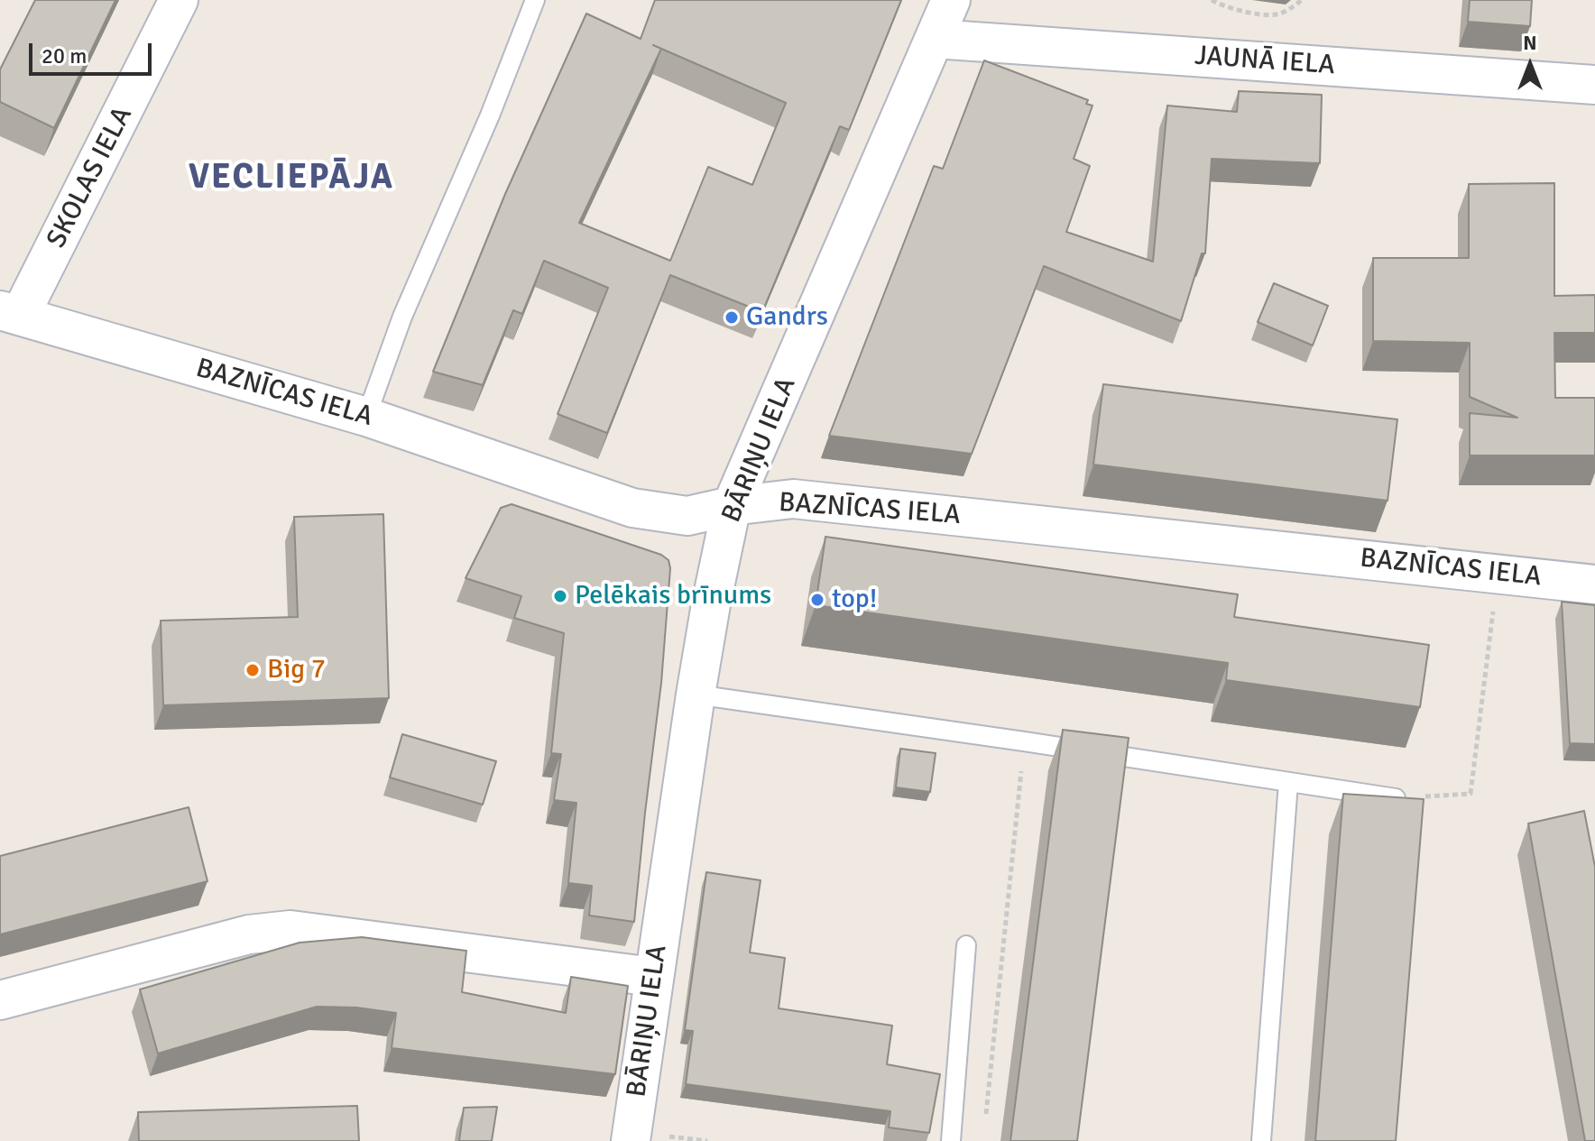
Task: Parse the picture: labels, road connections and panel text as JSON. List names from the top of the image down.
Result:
{
  "streets": {
    "street": [
      "JAUNĀ IELA",
      "SKOLAS IELA",
      "BAZNĪCAS IELA",
      "BĀRIŅU IELA"
    ]
  },
  "crossings": [
    ["JAUNĀ IELA", "BĀRIŅU IELA"],
    ["SKOLAS IELA", "BAZNĪCAS IELA"],
    ["BAZNĪCAS IELA", "BĀRIŅU IELA"]
  ],
  "districts": ["VECLIEPĀJA"],
  "places": [
    "Gandrs",
    "Pelēkais brīnums",
    "top!",
    "Big 7"
  ],
  "scale_bar": "20 m",
  "north": "top"
}
